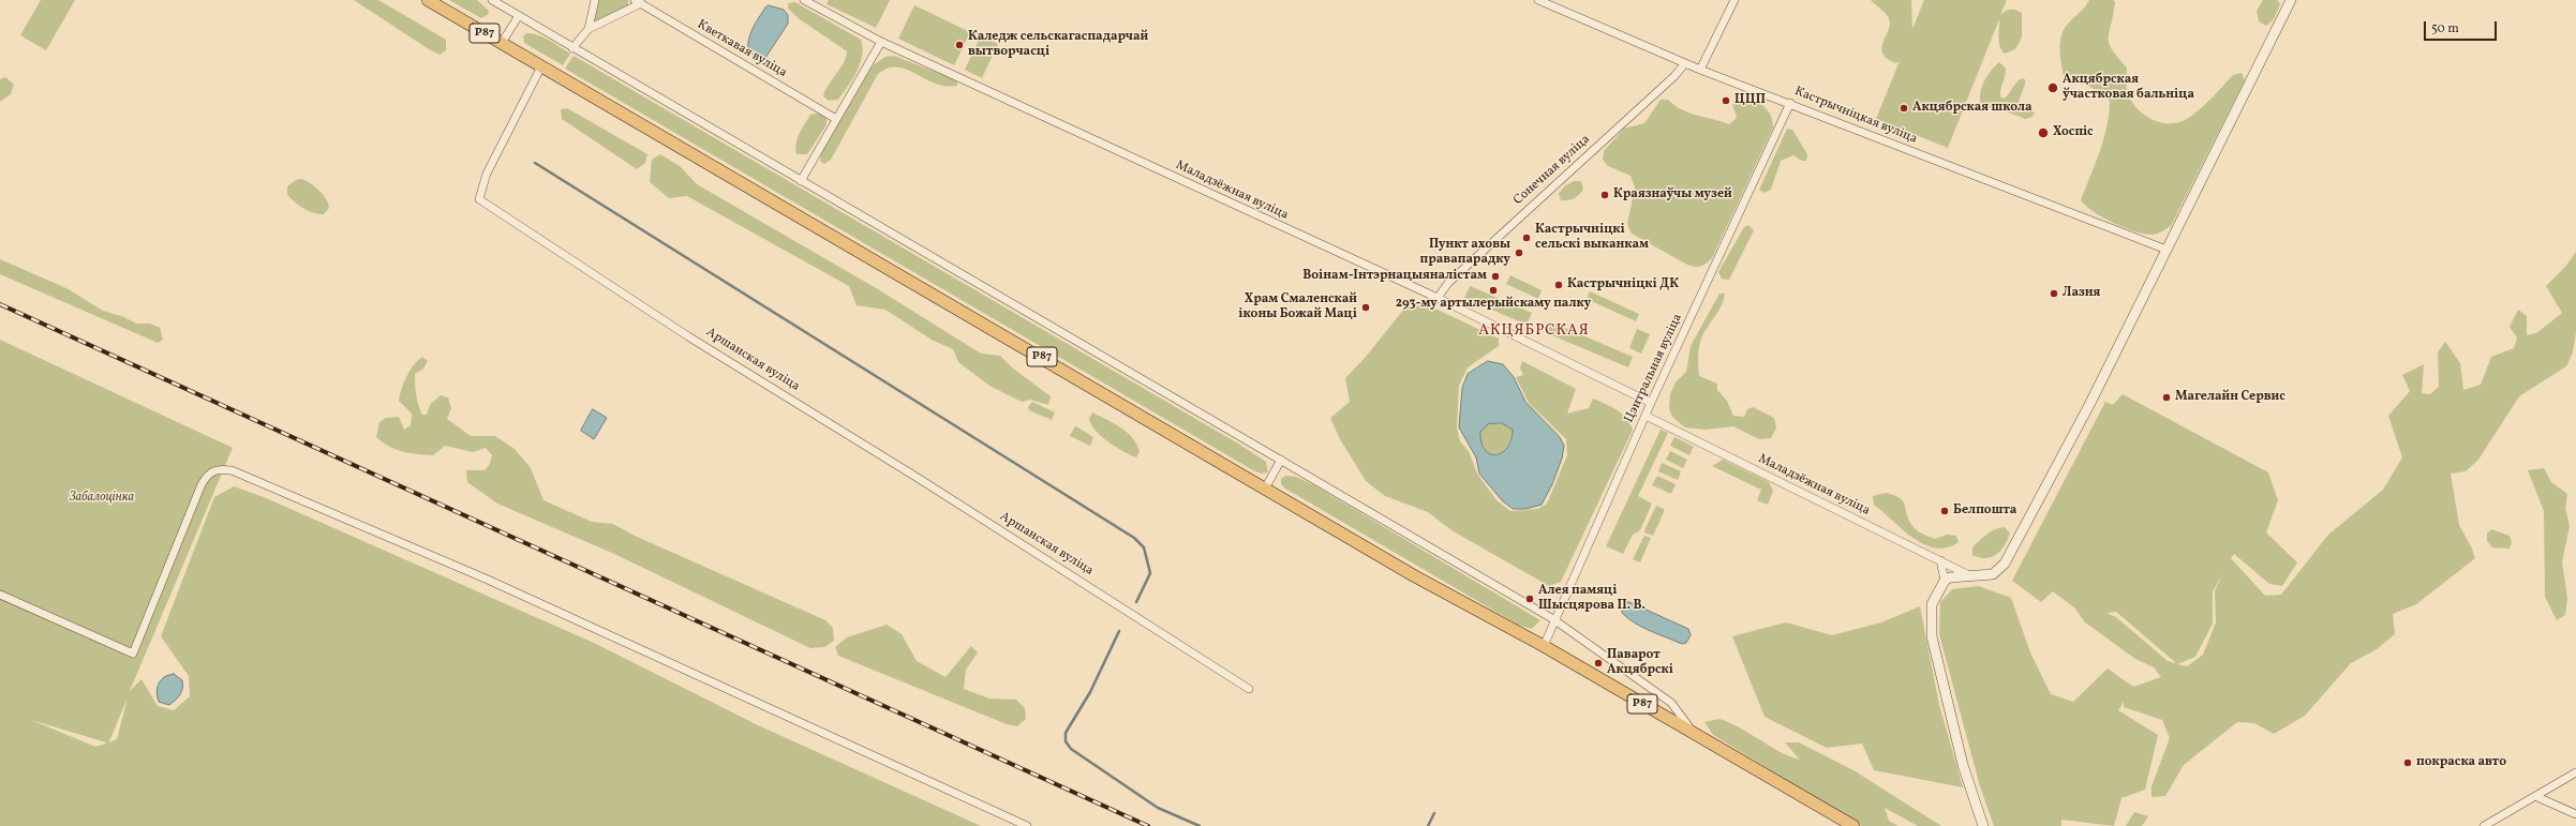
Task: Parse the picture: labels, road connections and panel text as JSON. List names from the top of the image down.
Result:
{
  "streets": {
    "main road": ["Р87"],
    "street": [
      "Кветкавая вуліца",
      "Кастрычніцкая вуліца",
      "Сонечная вуліца",
      "Маладзёжная вуліца",
      "Аршанская вуліца",
      "Цэнтральная вуліца"
    ]
  },
  "crossings": [
    ["Р87", "Аршанская вуліца"],
    ["Р87", "Цэнтральная вуліца"],
    ["Кастрычніцкая вуліца", "Сонечная вуліца"],
    ["Кастрычніцкая вуліца", "Цэнтральная вуліца"],
    ["Сонечная вуліца", "Маладзёжная вуліца"],
    ["Маладзёжная вуліца", "Цэнтральная вуліца"]
  ],
  "districts": ["АКЦЯБРСКАЯ"],
  "parks": ["Забалоцінка"],
  "places": [
    "Каледж сельскагаспадарчай вытворчасці",
    "Акцябрская ўчастковая бальніца",
    "ЦЦП",
    "Акцябрская школа",
    "Хоспіс",
    "Краязнаўчы музей",
    "Кастрычніцкі сельскі выканкам",
    "Пункт аховы правапарадку",
    "Воінам-Інтэрнацыяналістам",
    "Кастрычніцкі ДК",
    "293-му артылерыйскаму палку",
    "Лазня",
    "Храм Смаленскай іконы Божай Маці",
    "Магелайн Сервис",
    "Белпошта",
    "Алея памяці Шысцярова П. В.",
    "Паварот Акцябрскі",
    "покраска авто"
  ],
  "scale_bar": "50 m"
}
